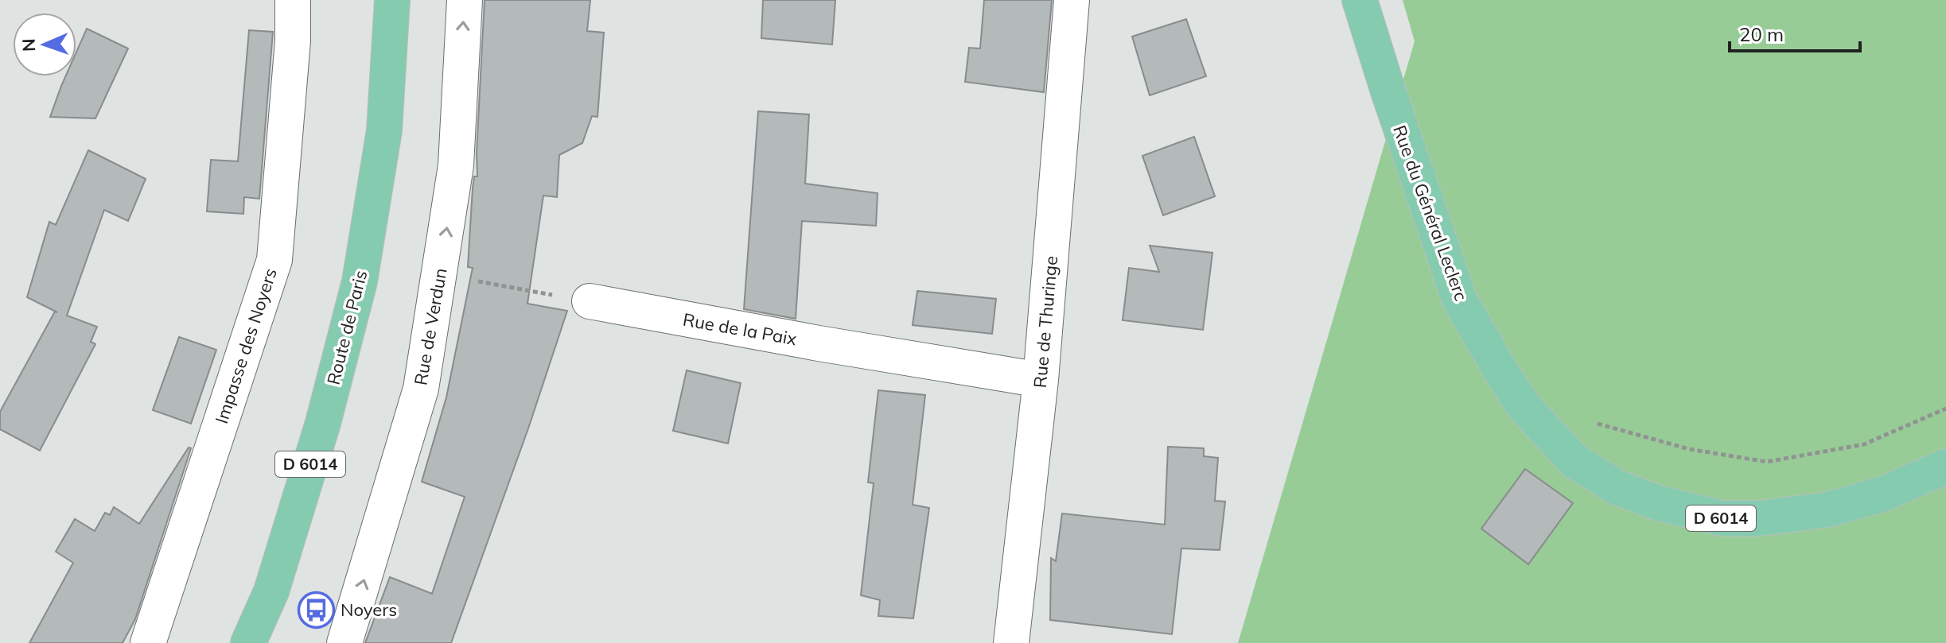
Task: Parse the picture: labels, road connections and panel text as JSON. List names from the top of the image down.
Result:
{
  "streets": {
    "main road": ["Rue du Général Leclerc", "Route de Paris", "D 6014"],
    "street": [
      "Rue de Thuringe",
      "Rue de Verdun",
      "Rue de la Paix",
      "Impasse des Noyers"
    ]
  },
  "crossings": [
    ["Rue de Thuringe", "Rue de la Paix"]
  ],
  "one_way": ["Rue de Verdun"],
  "places": {
    "bus stop": ["Noyers"]
  },
  "scale_bar": "20 m",
  "north": "left"
}
